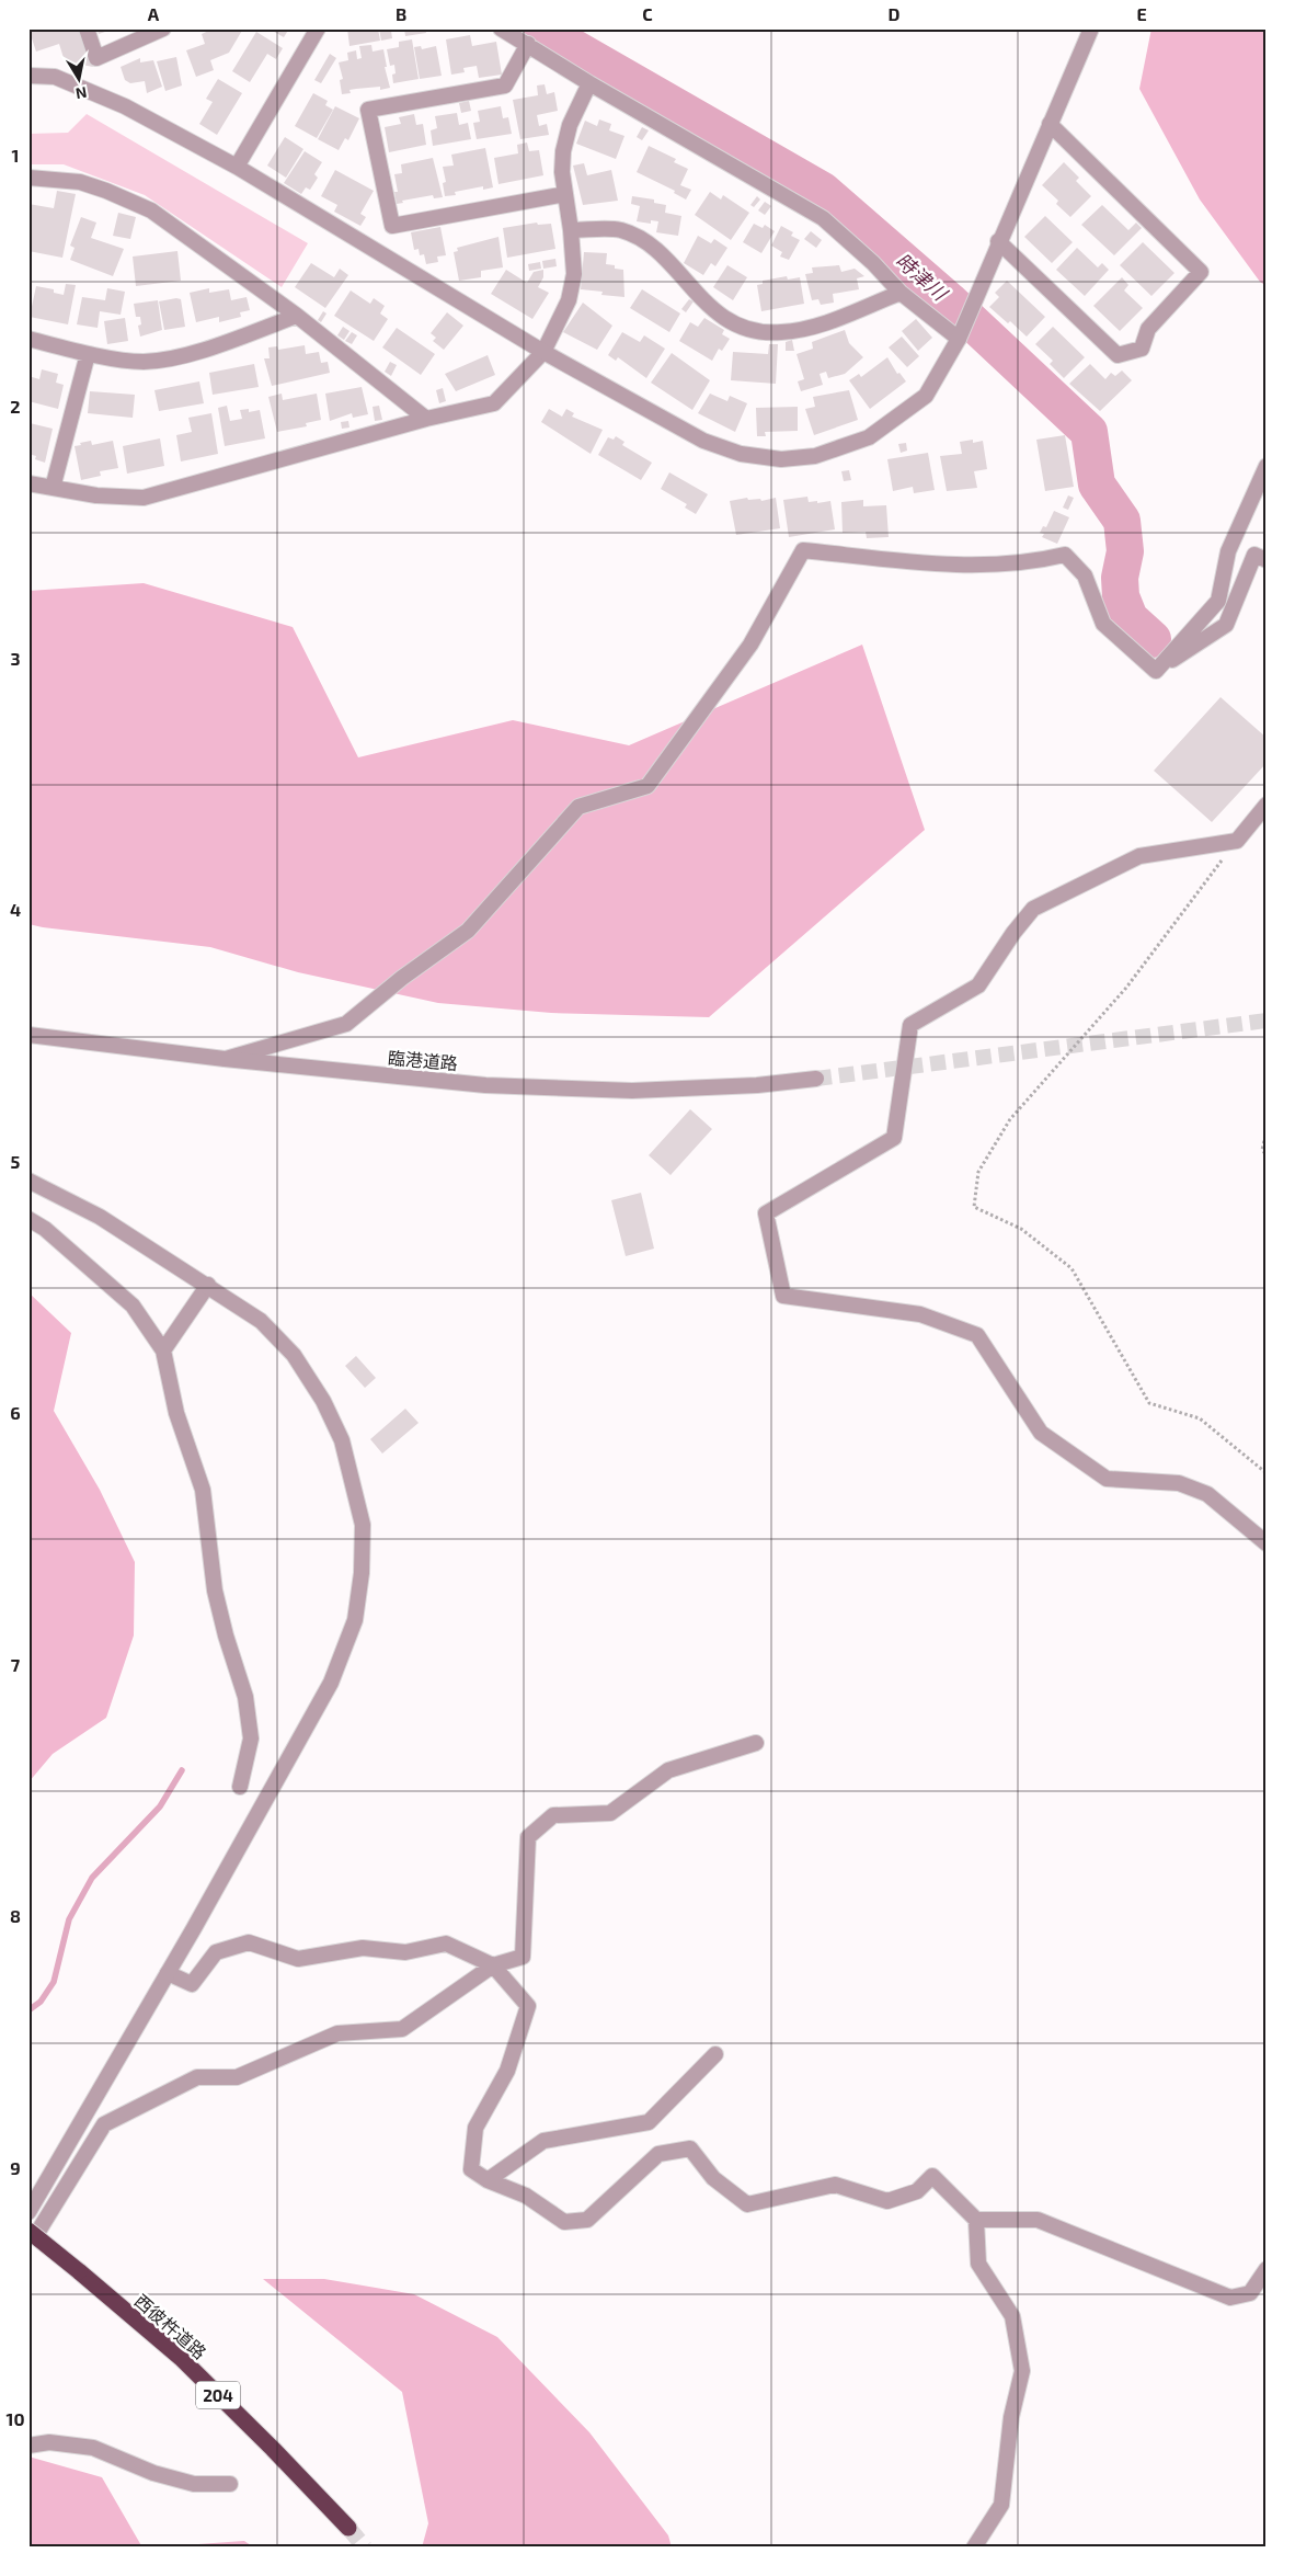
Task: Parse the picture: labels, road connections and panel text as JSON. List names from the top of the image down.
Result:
{
  "streets": {
    "highway": ["西彼杵道路", "204"],
    "street": ["臨港道路"]
  },
  "water": ["時津川"],
  "north": "bottom",
  "grid": {
    "columns": [
      "A",
      "B",
      "C",
      "D",
      "E"
    ],
    "rows": [
      "1",
      "2",
      "3",
      "4",
      "5",
      "6",
      "7",
      "8",
      "9",
      "10"
    ]
  }
}
